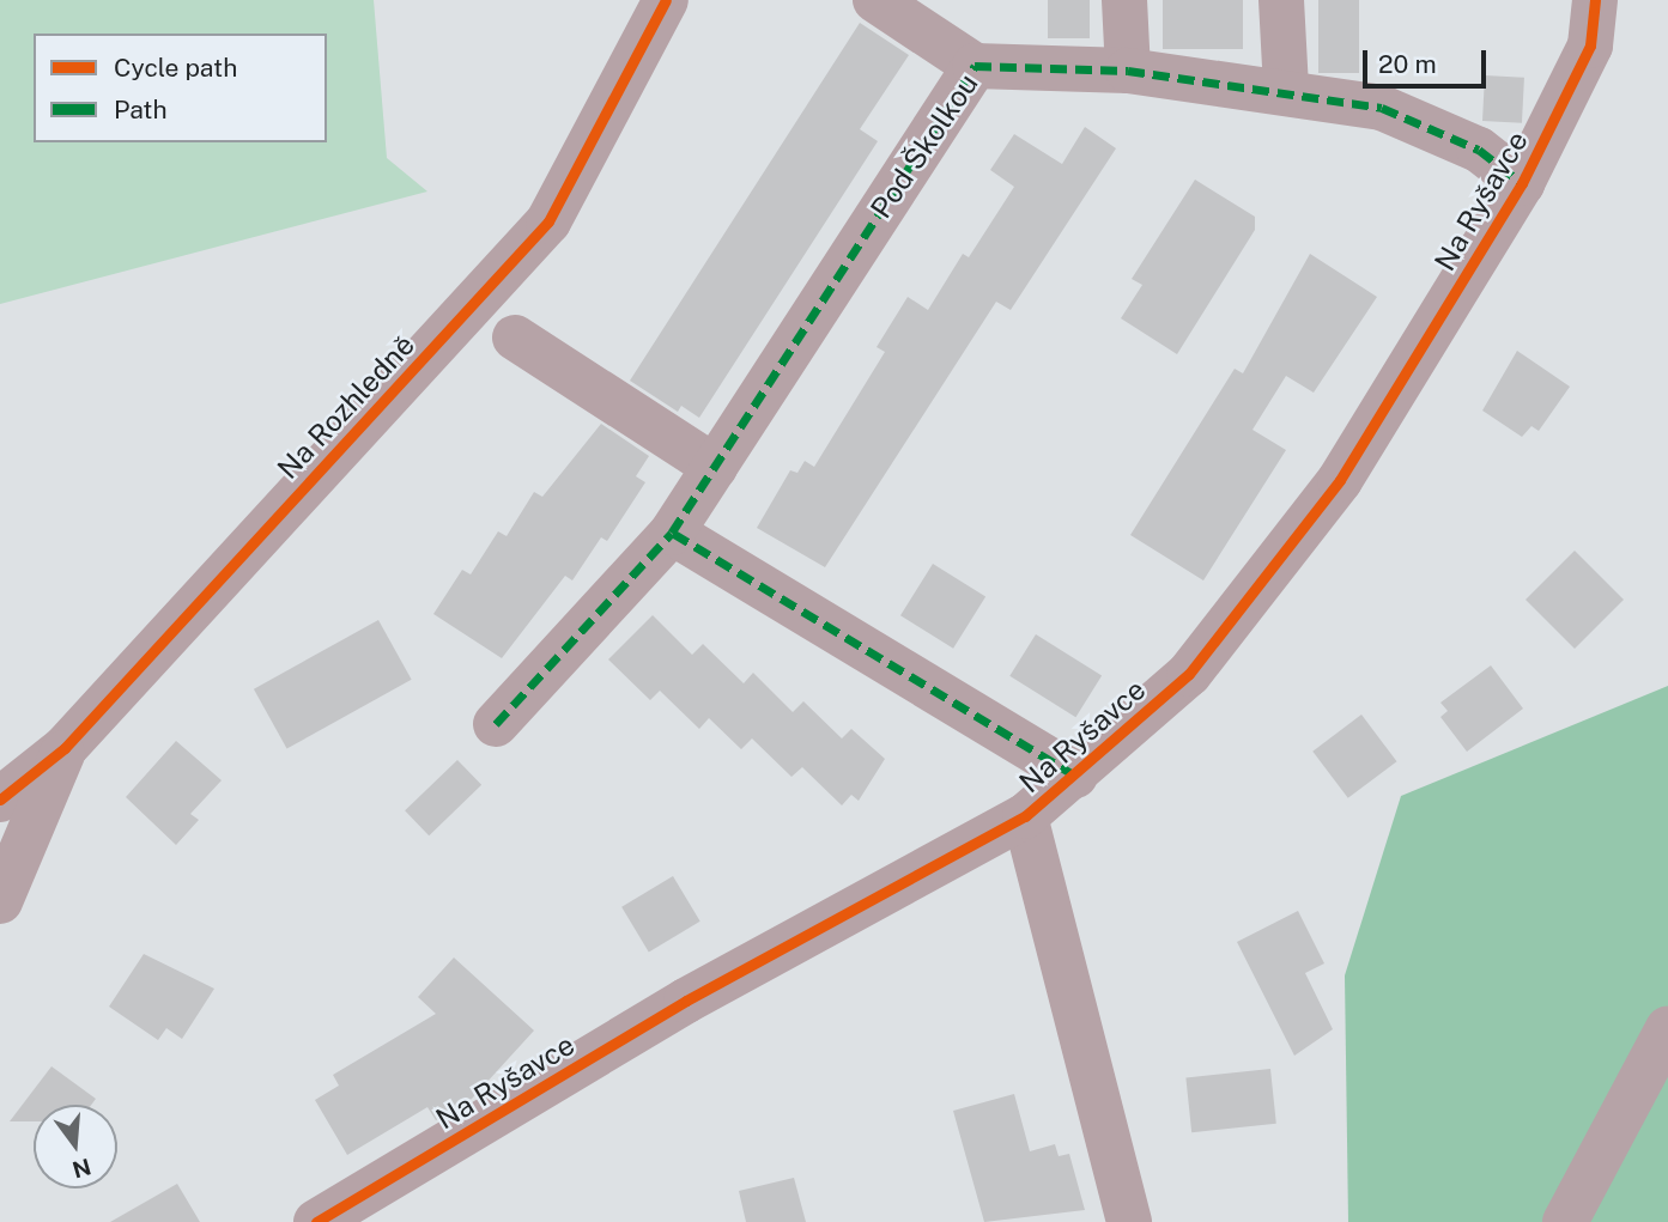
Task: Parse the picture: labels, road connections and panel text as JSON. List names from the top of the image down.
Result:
{
  "streets": {
    "street": ["Pod Školkou", "Na Ryšavce", "Na Rozhledně"]
  },
  "crossings": [
    ["Pod Školkou", "Na Ryšavce"]
  ],
  "legend": ["Cycle path", "Path"],
  "scale_bar": "20 m",
  "north": "bottom"
}
